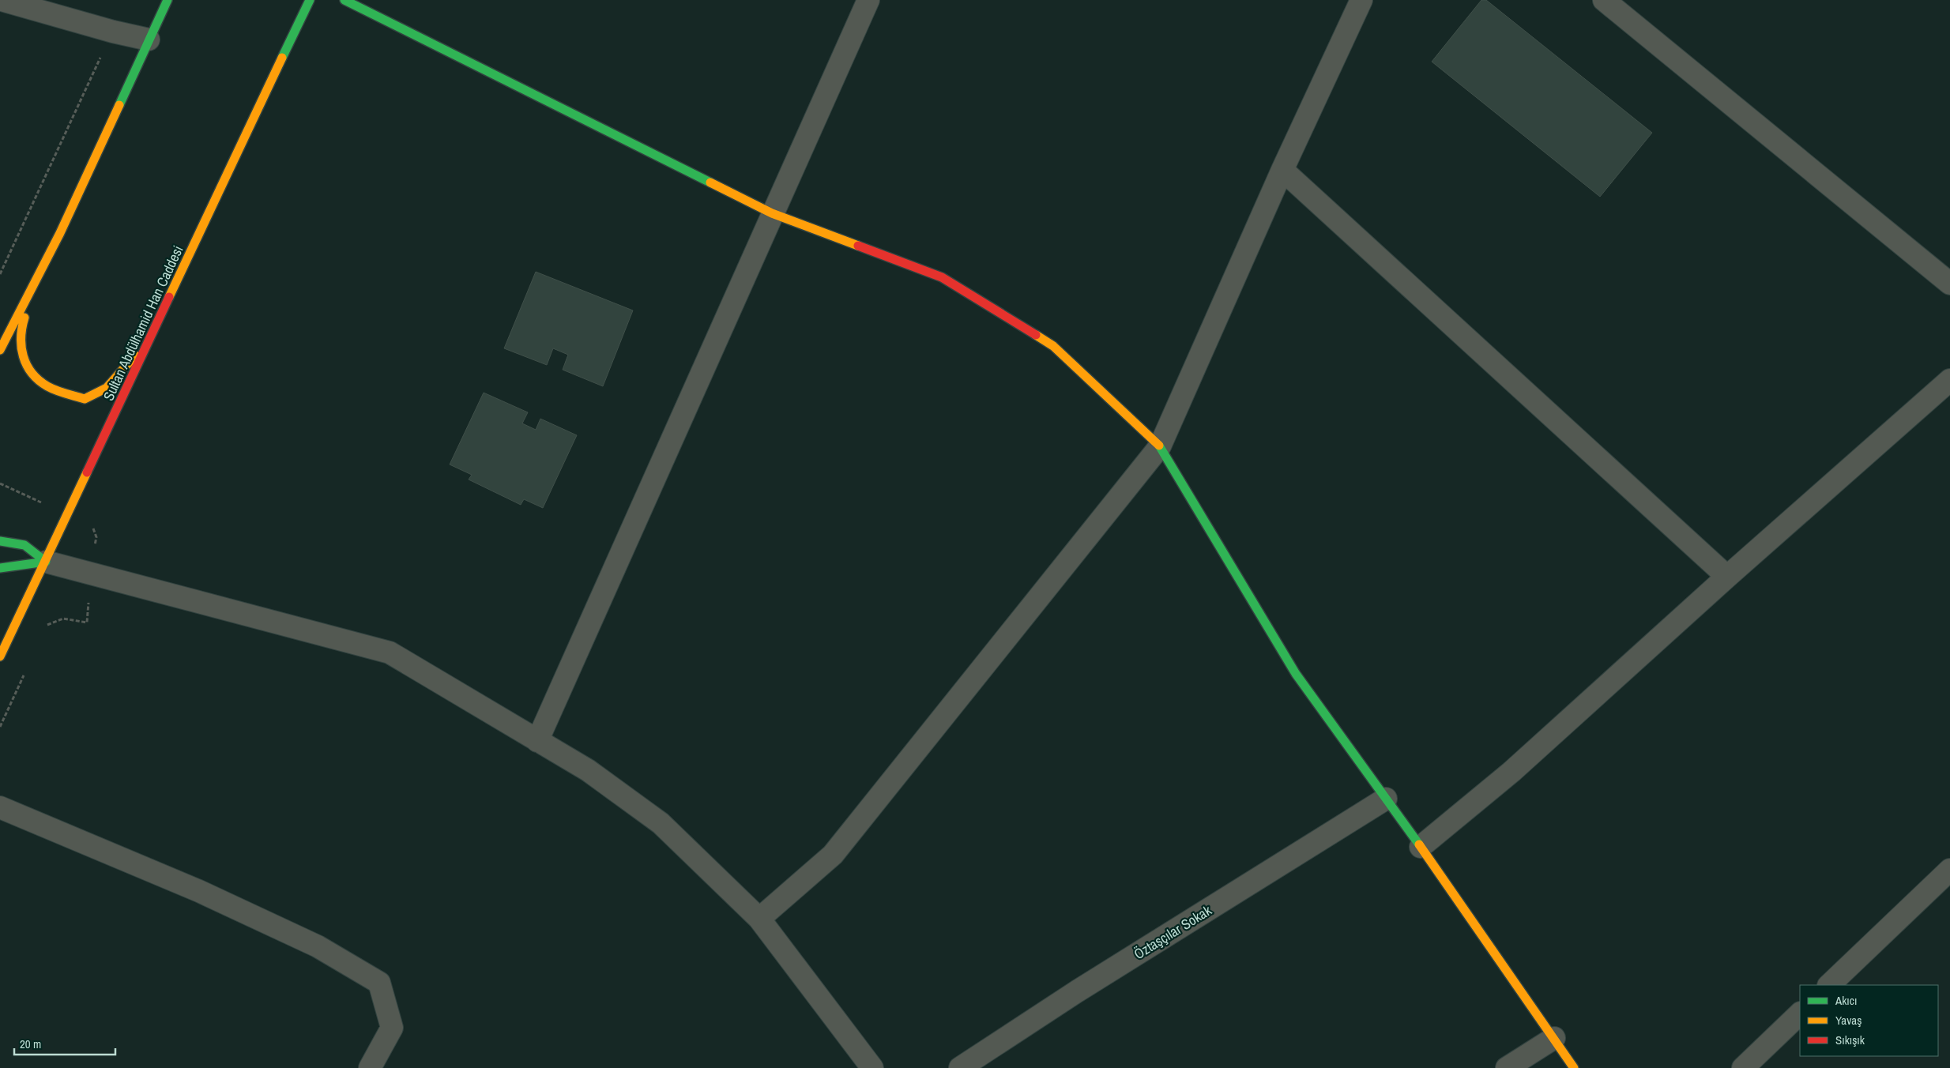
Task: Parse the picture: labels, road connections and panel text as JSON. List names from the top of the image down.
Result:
{
  "streets": {
    "street": ["Sultan Abdülhamid Han Caddesi", "Öztaşçılar Sokak"]
  },
  "legend": ["Akıcı", "Yavaş", "Sıkışık"],
  "scale_bar": "20 m"
}
